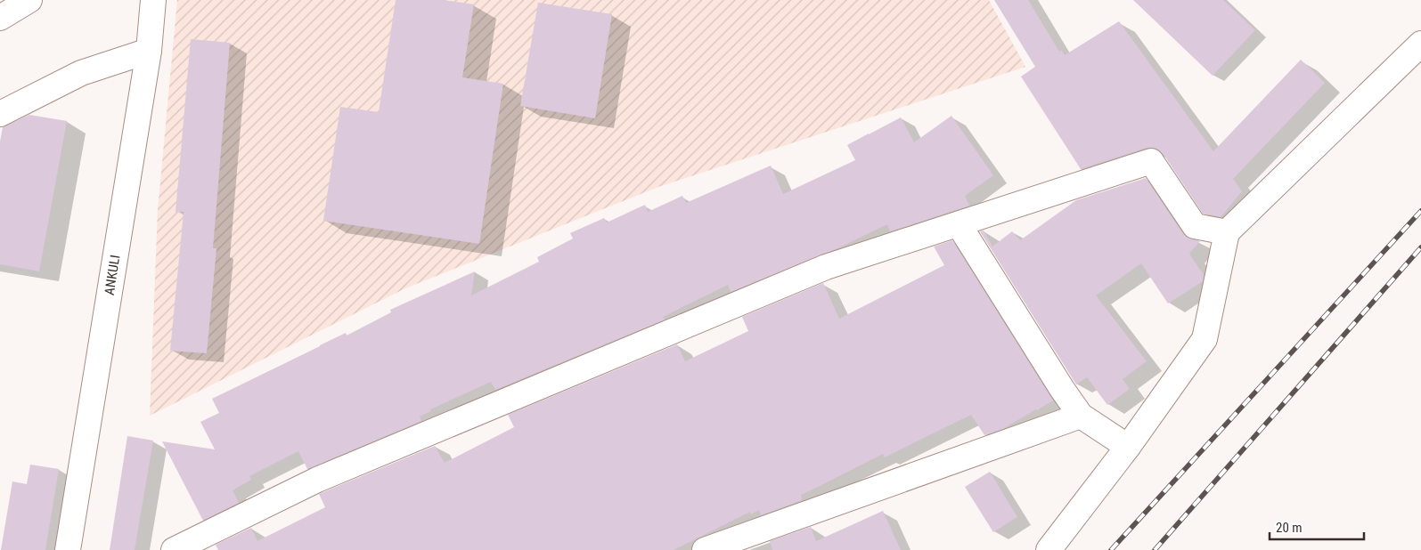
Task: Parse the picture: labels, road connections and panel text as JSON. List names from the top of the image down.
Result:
{
  "streets": {
    "street": ["ANKULI"]
  },
  "scale_bar": "20 m"
}
